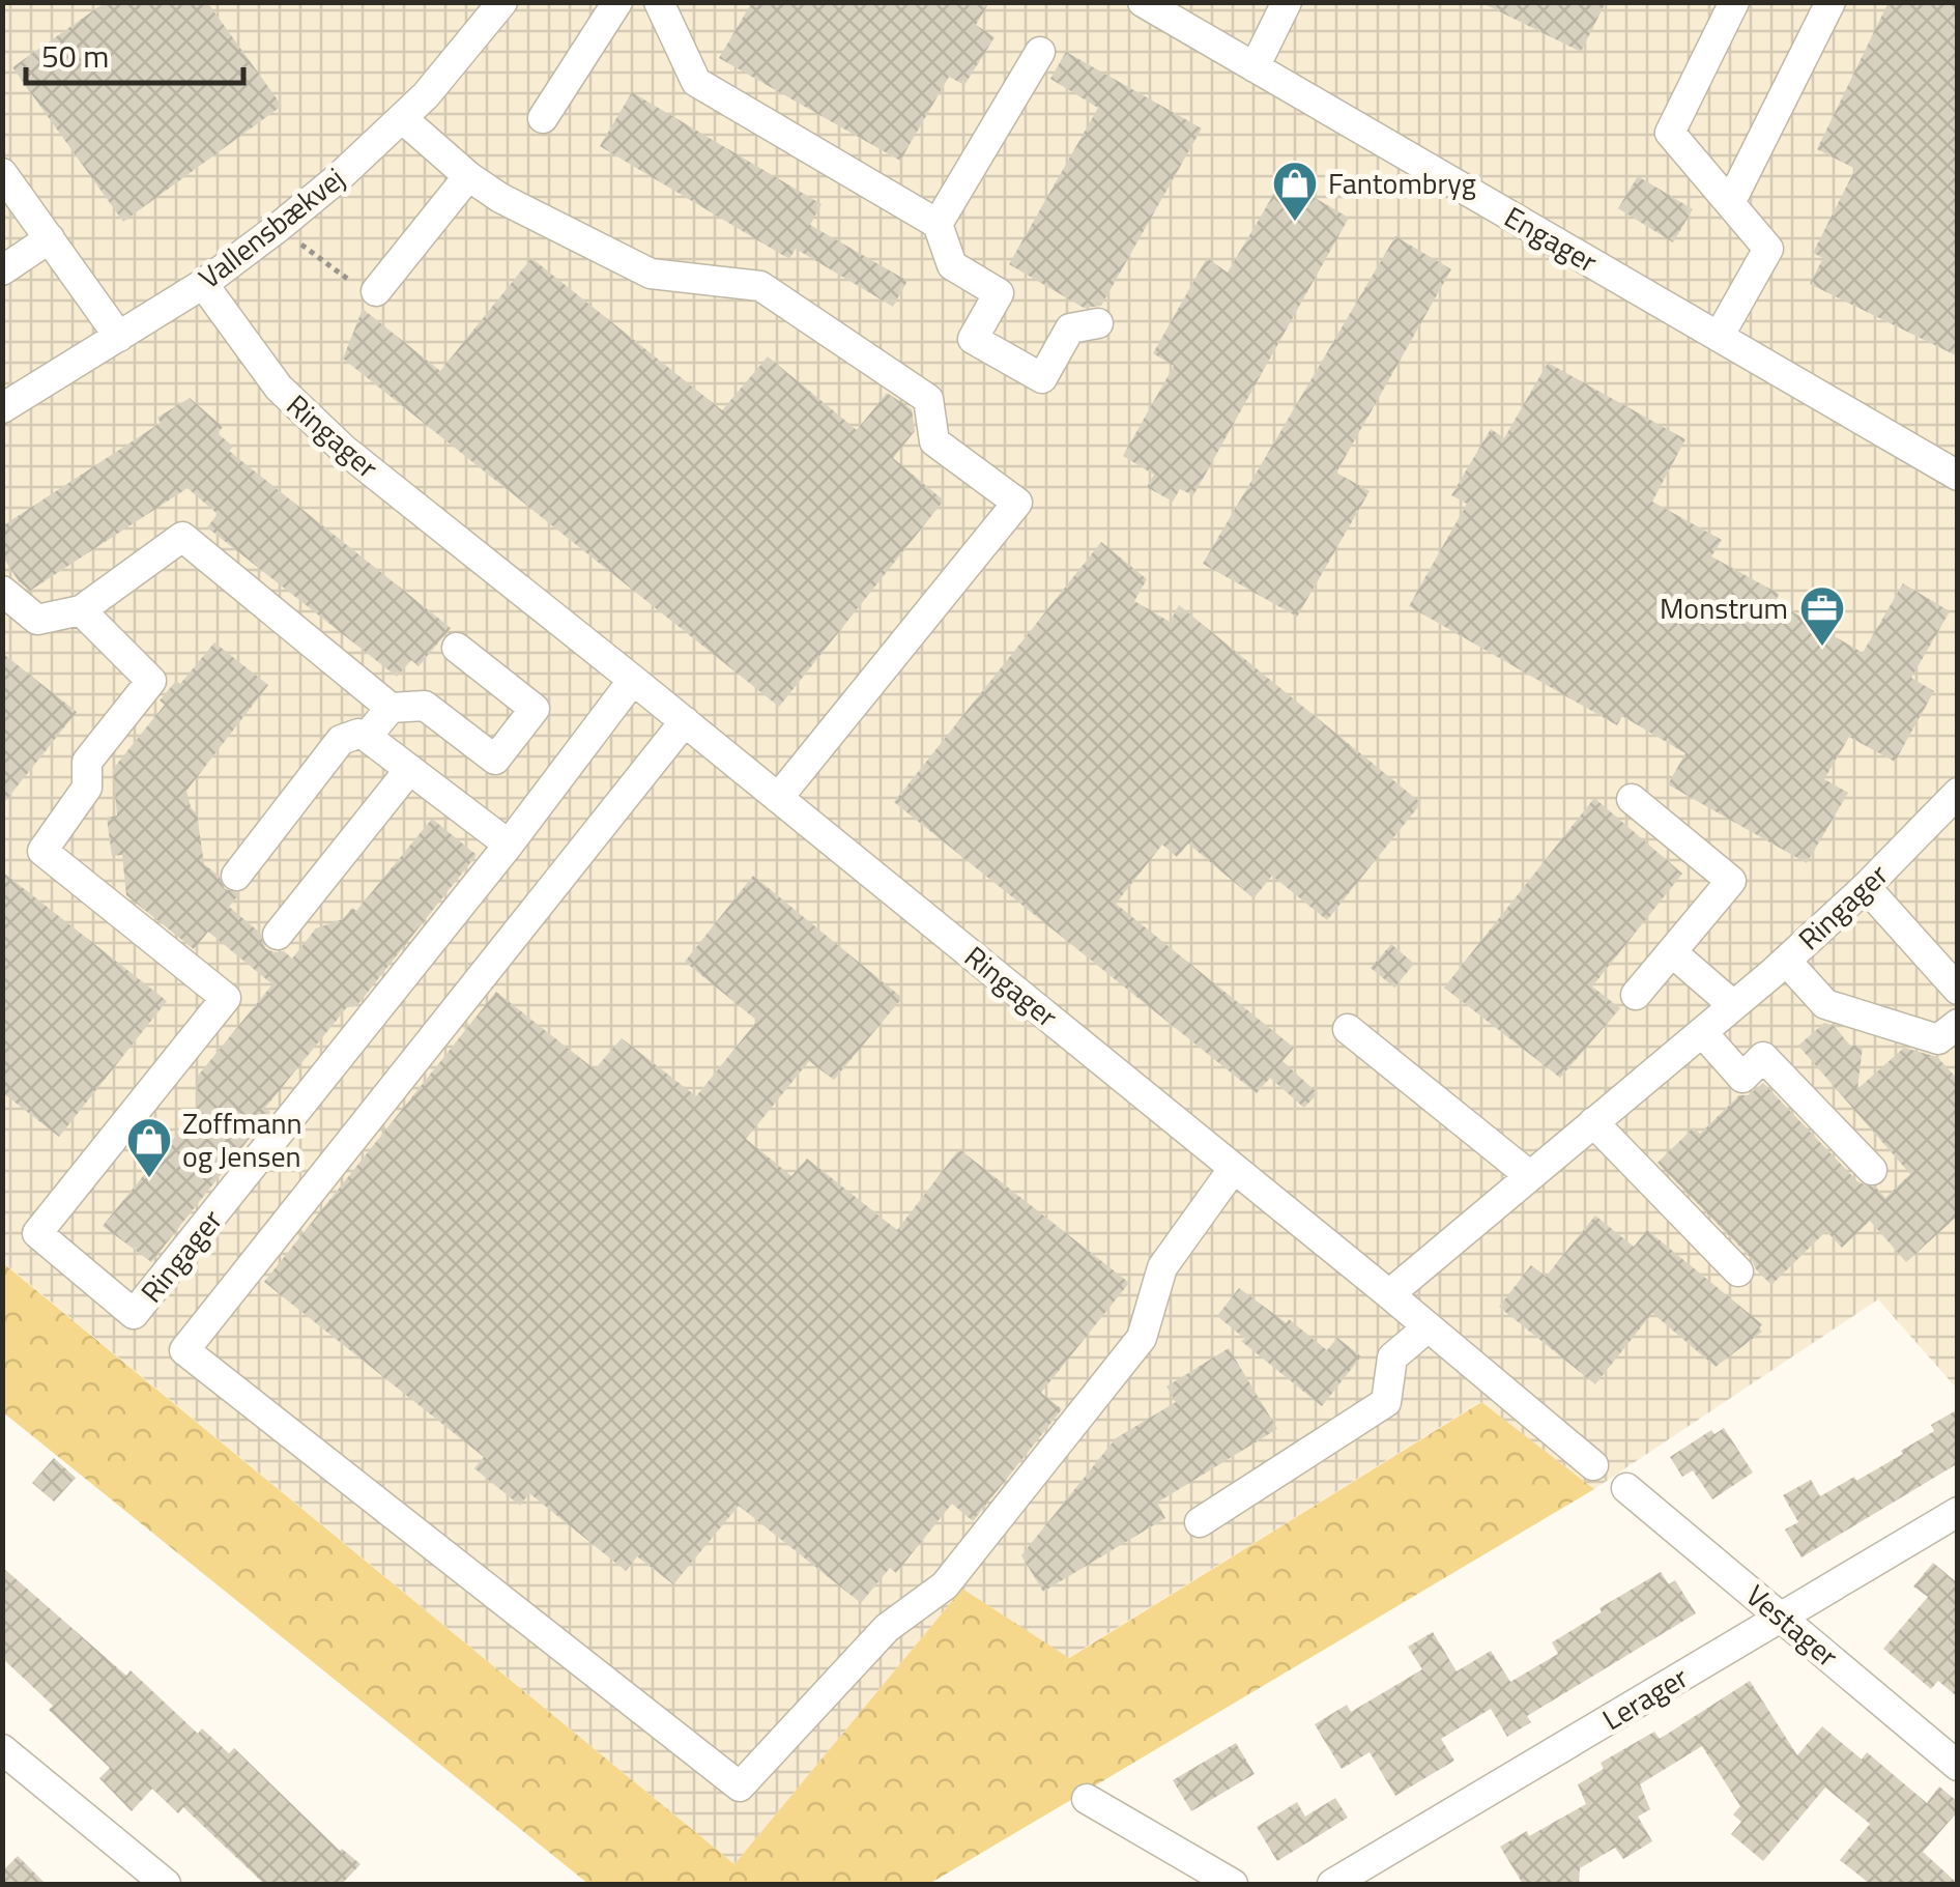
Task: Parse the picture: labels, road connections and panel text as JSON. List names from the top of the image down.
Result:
{
  "streets": {
    "street": [
      "Vallensbækvej",
      "Engager",
      "Ringager",
      "Vestager",
      "Lerager"
    ]
  },
  "crossings": [
    ["Vallensbækvej", "Ringager"],
    ["Vestager", "Lerager"]
  ],
  "places": {
    "shop": ["Fantombryg", "Zoffmann og Jensen"],
    "office": ["Monstrum"]
  },
  "scale_bar": "50 m"
}
